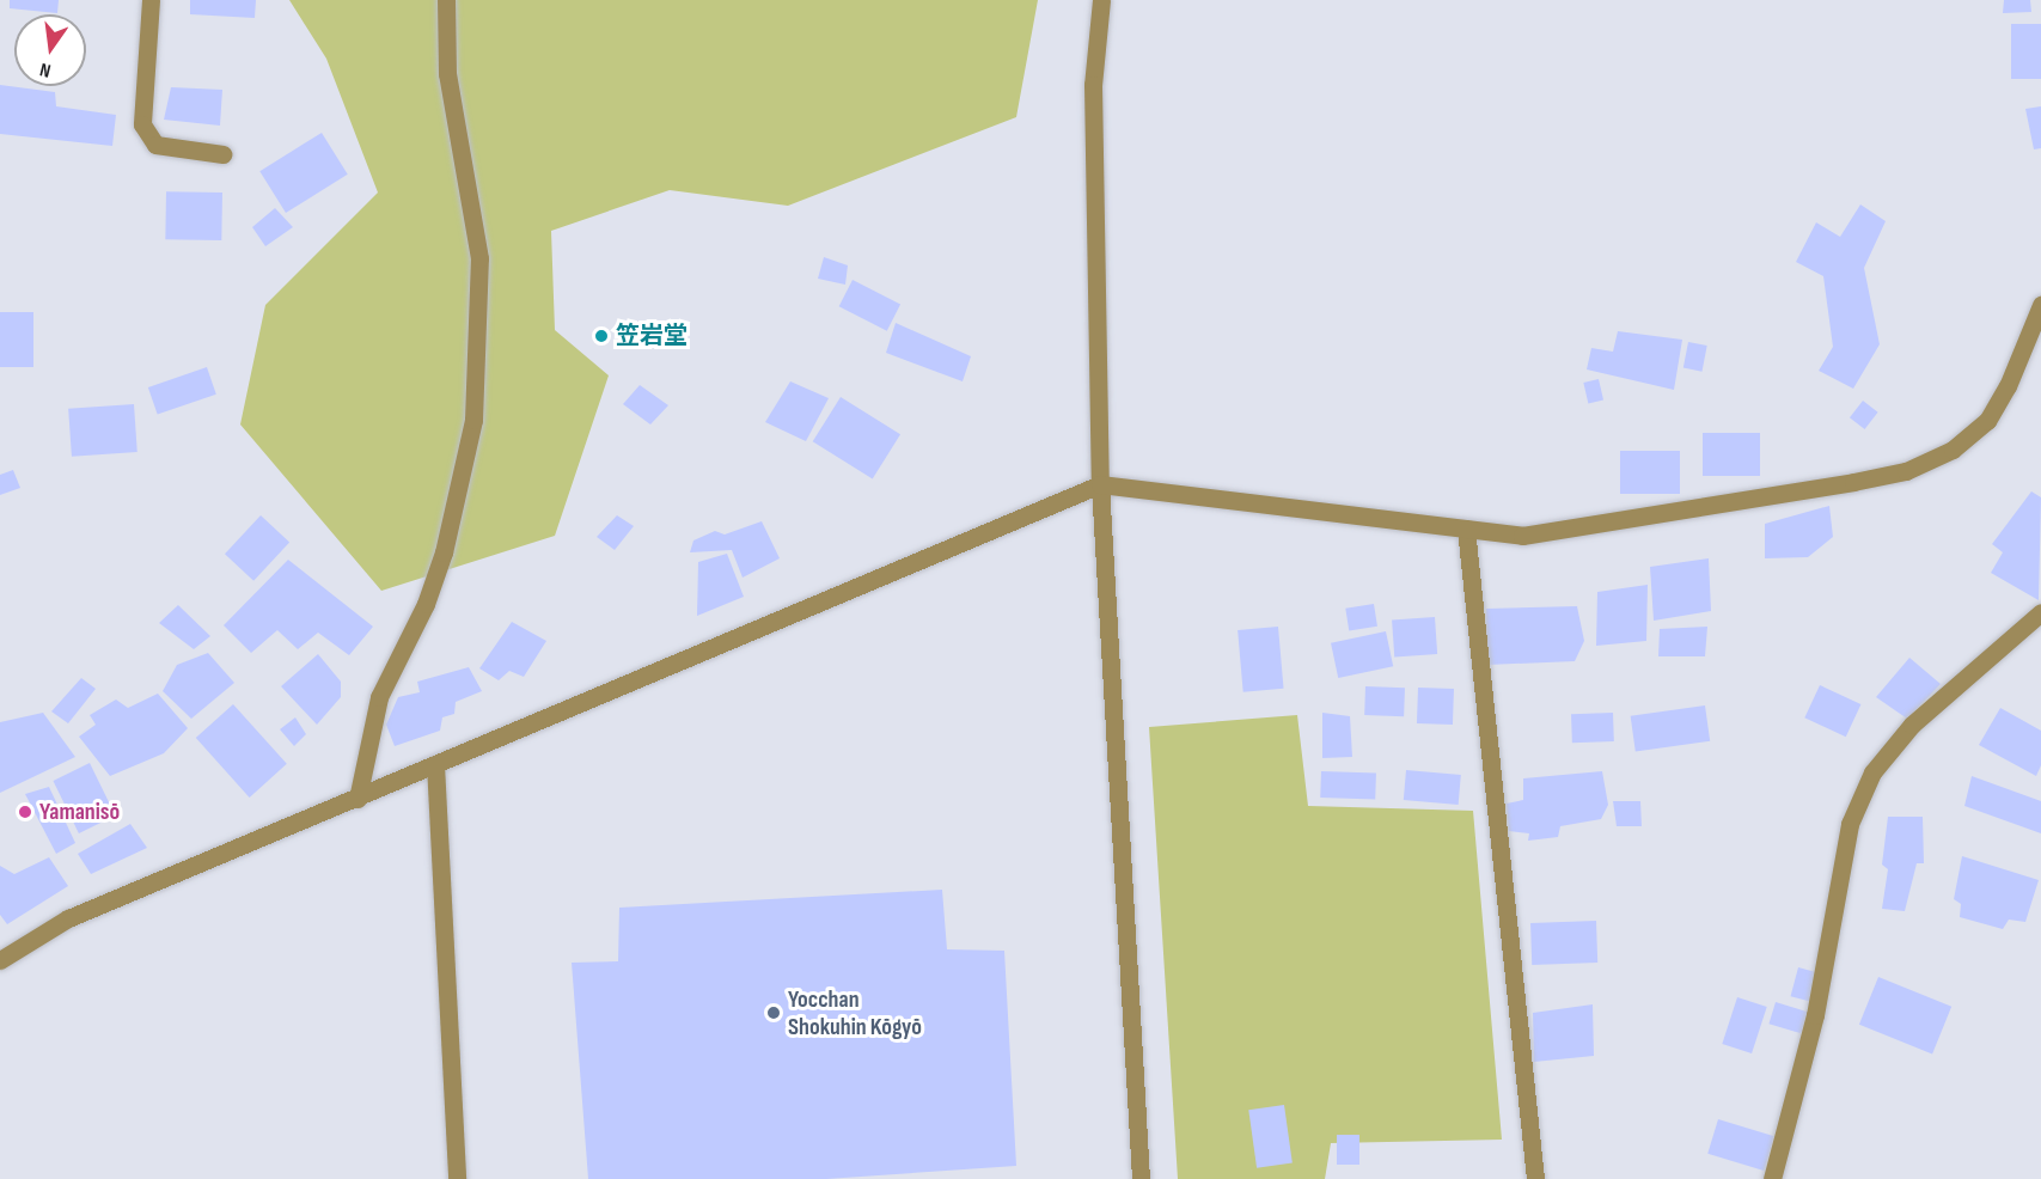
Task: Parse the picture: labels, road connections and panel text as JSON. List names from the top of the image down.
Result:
{
  "places": ["笠岩堂", "Yamanisō", "Yocchan Shokuhin Kōgyō"],
  "north": "bottom"
}
